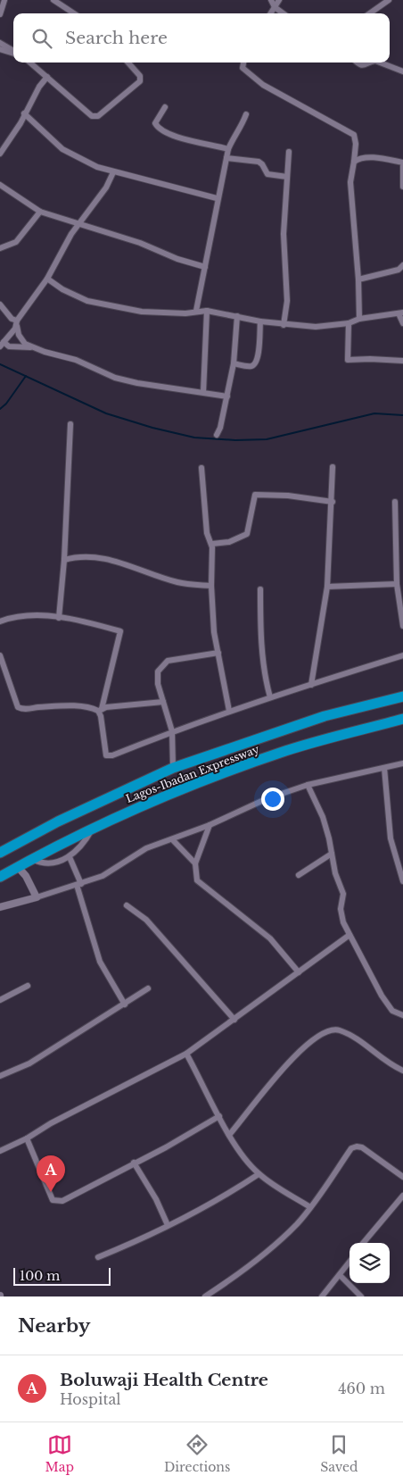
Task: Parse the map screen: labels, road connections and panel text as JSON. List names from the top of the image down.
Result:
{
  "streets": {
    "highway": ["Lagos-Ibadan Expressway"]
  },
  "scale_bar": "100 m",
  "page": {
    "search": "Search here",
    "pins": "A",
    "scale": "100 m",
    "heading": "Nearby",
    "list": [
      {
        "mark": "A",
        "name": "Boluwaji Health Centre",
        "note": "Hospital",
        "value": "460 m"
      }
    ],
    "nav": ["Map", "Directions", "Saved"]
  }
}
